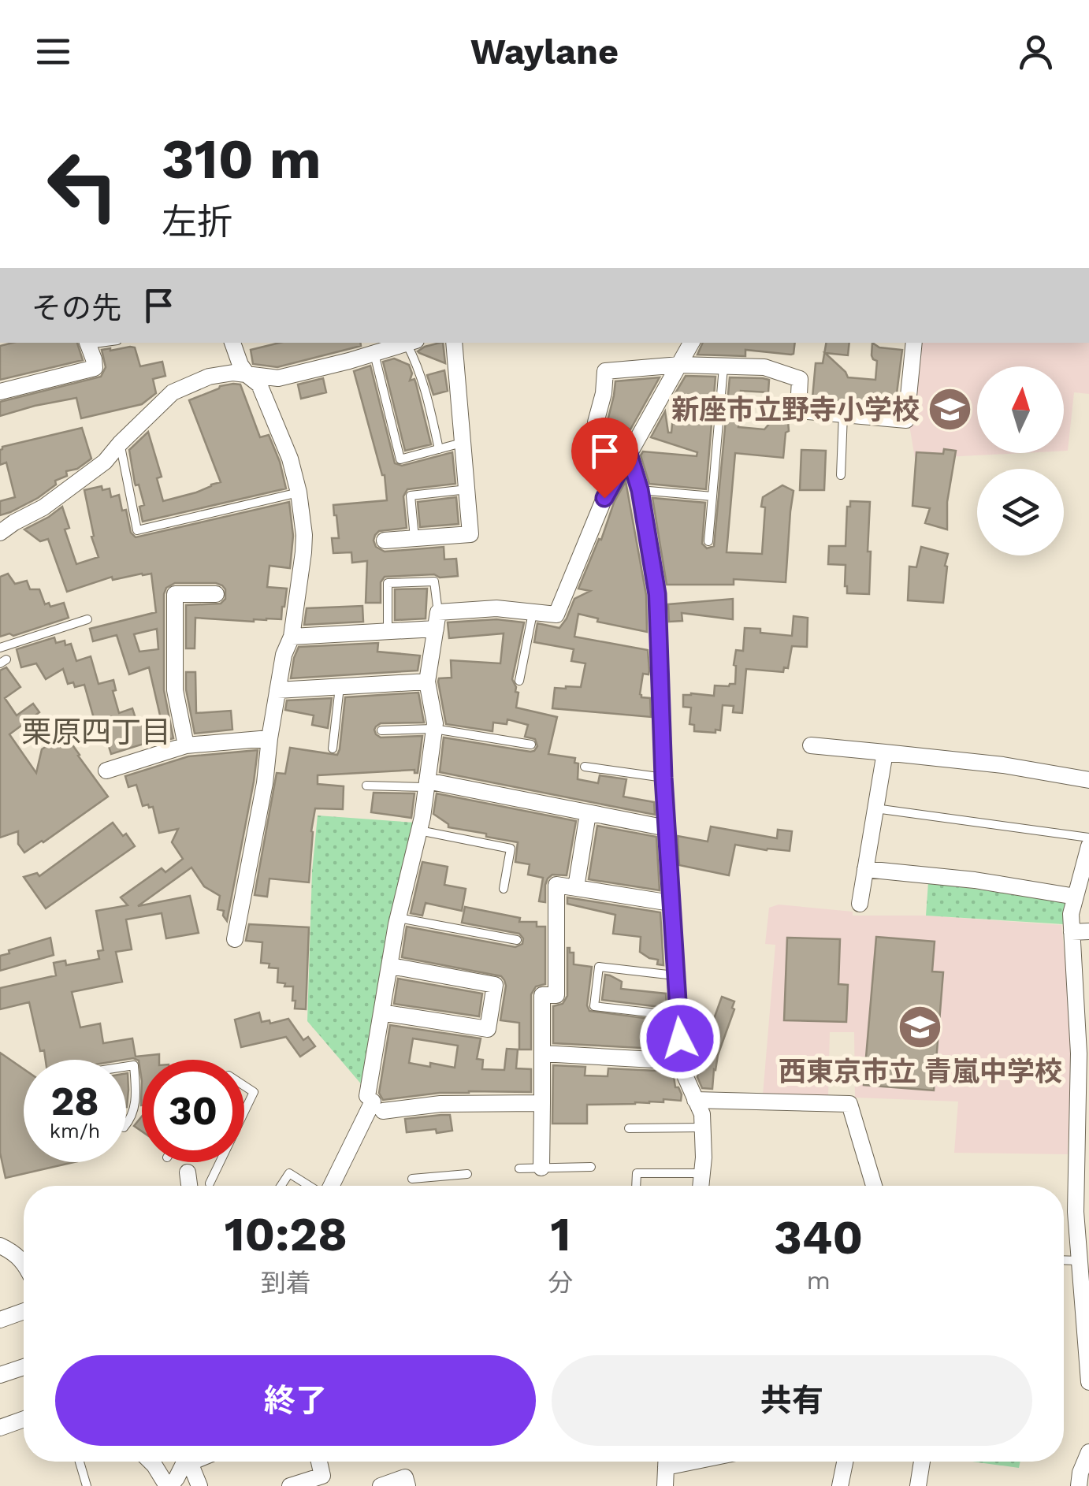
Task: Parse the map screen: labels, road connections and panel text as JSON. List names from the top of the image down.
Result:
{
  "districts": ["栗原四丁目"],
  "places": {
    "school or university": ["新座市立野寺小学校", "西東京市立 青嵐中学校"]
  },
  "north": "top",
  "page": {
    "header": "Waylane",
    "turn": ["310 m", "左折"],
    "then": "その先",
    "speed": "28 km/h",
    "limit": "30",
    "eta": [
      "10:28",
      "到着",
      "1",
      "分",
      "340",
      "m"
    ],
    "buttons": ["終了", "共有"]
  }
}
